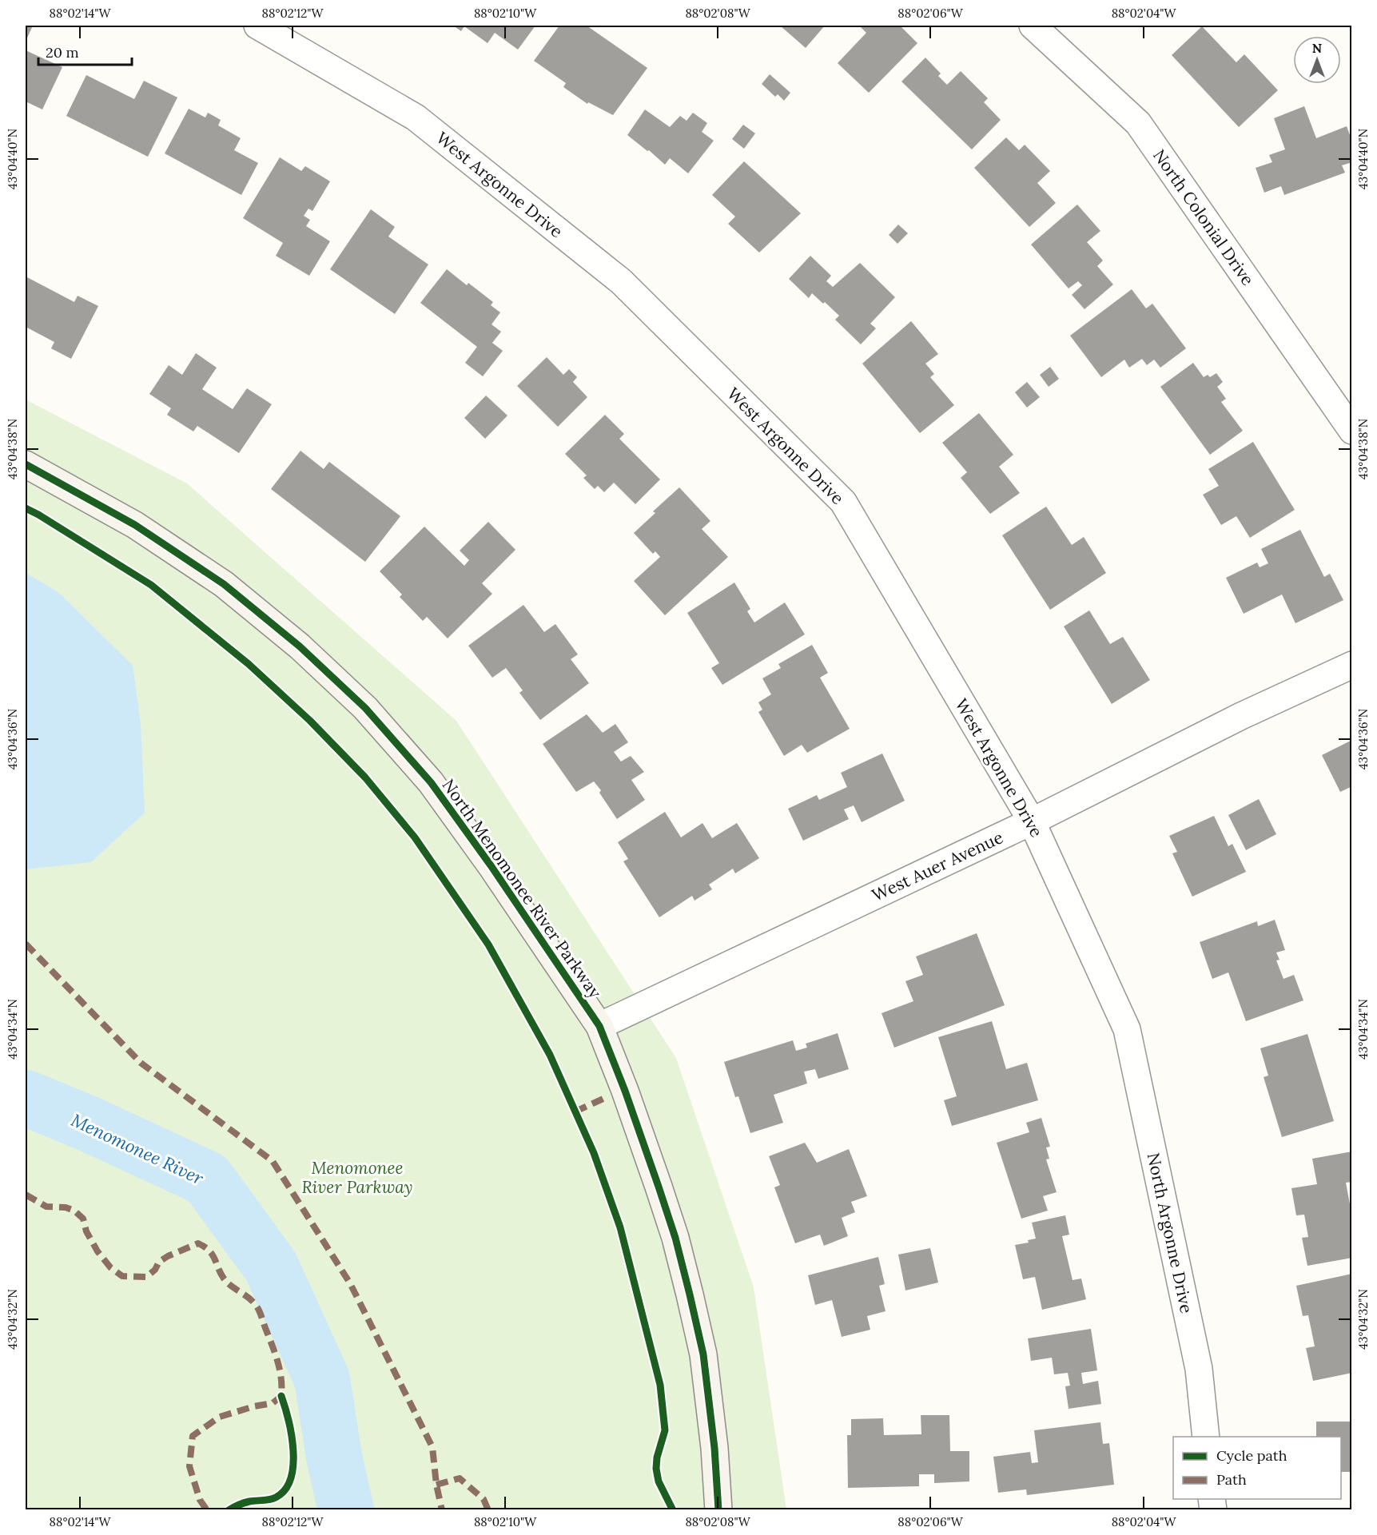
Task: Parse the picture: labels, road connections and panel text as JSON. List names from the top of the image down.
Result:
{
  "streets": {
    "street": [
      "West Argonne Drive",
      "North Colonial Drive",
      "West Auer Avenue",
      "North Menomonee River Parkway",
      "North Argonne Drive"
    ]
  },
  "crossings": [
    ["West Argonne Drive", "West Auer Avenue"],
    ["West Argonne Drive", "North Argonne Drive"],
    ["West Auer Avenue", "North Menomonee River Parkway"]
  ],
  "water": ["Menomonee River"],
  "parks": ["Menomonee River Parkway"],
  "legend": ["Cycle path", "Path"],
  "scale_bar": "20 m",
  "north": "top",
  "coordinates": [
    "88°02'14\"W",
    "88°02'12\"W",
    "88°02'10\"W",
    "88°02'08\"W",
    "88°02'06\"W",
    "88°02'04\"W",
    "43°04'40\"N",
    "43°04'38\"N",
    "43°04'36\"N",
    "43°04'34\"N",
    "43°04'32\"N"
  ]
}
